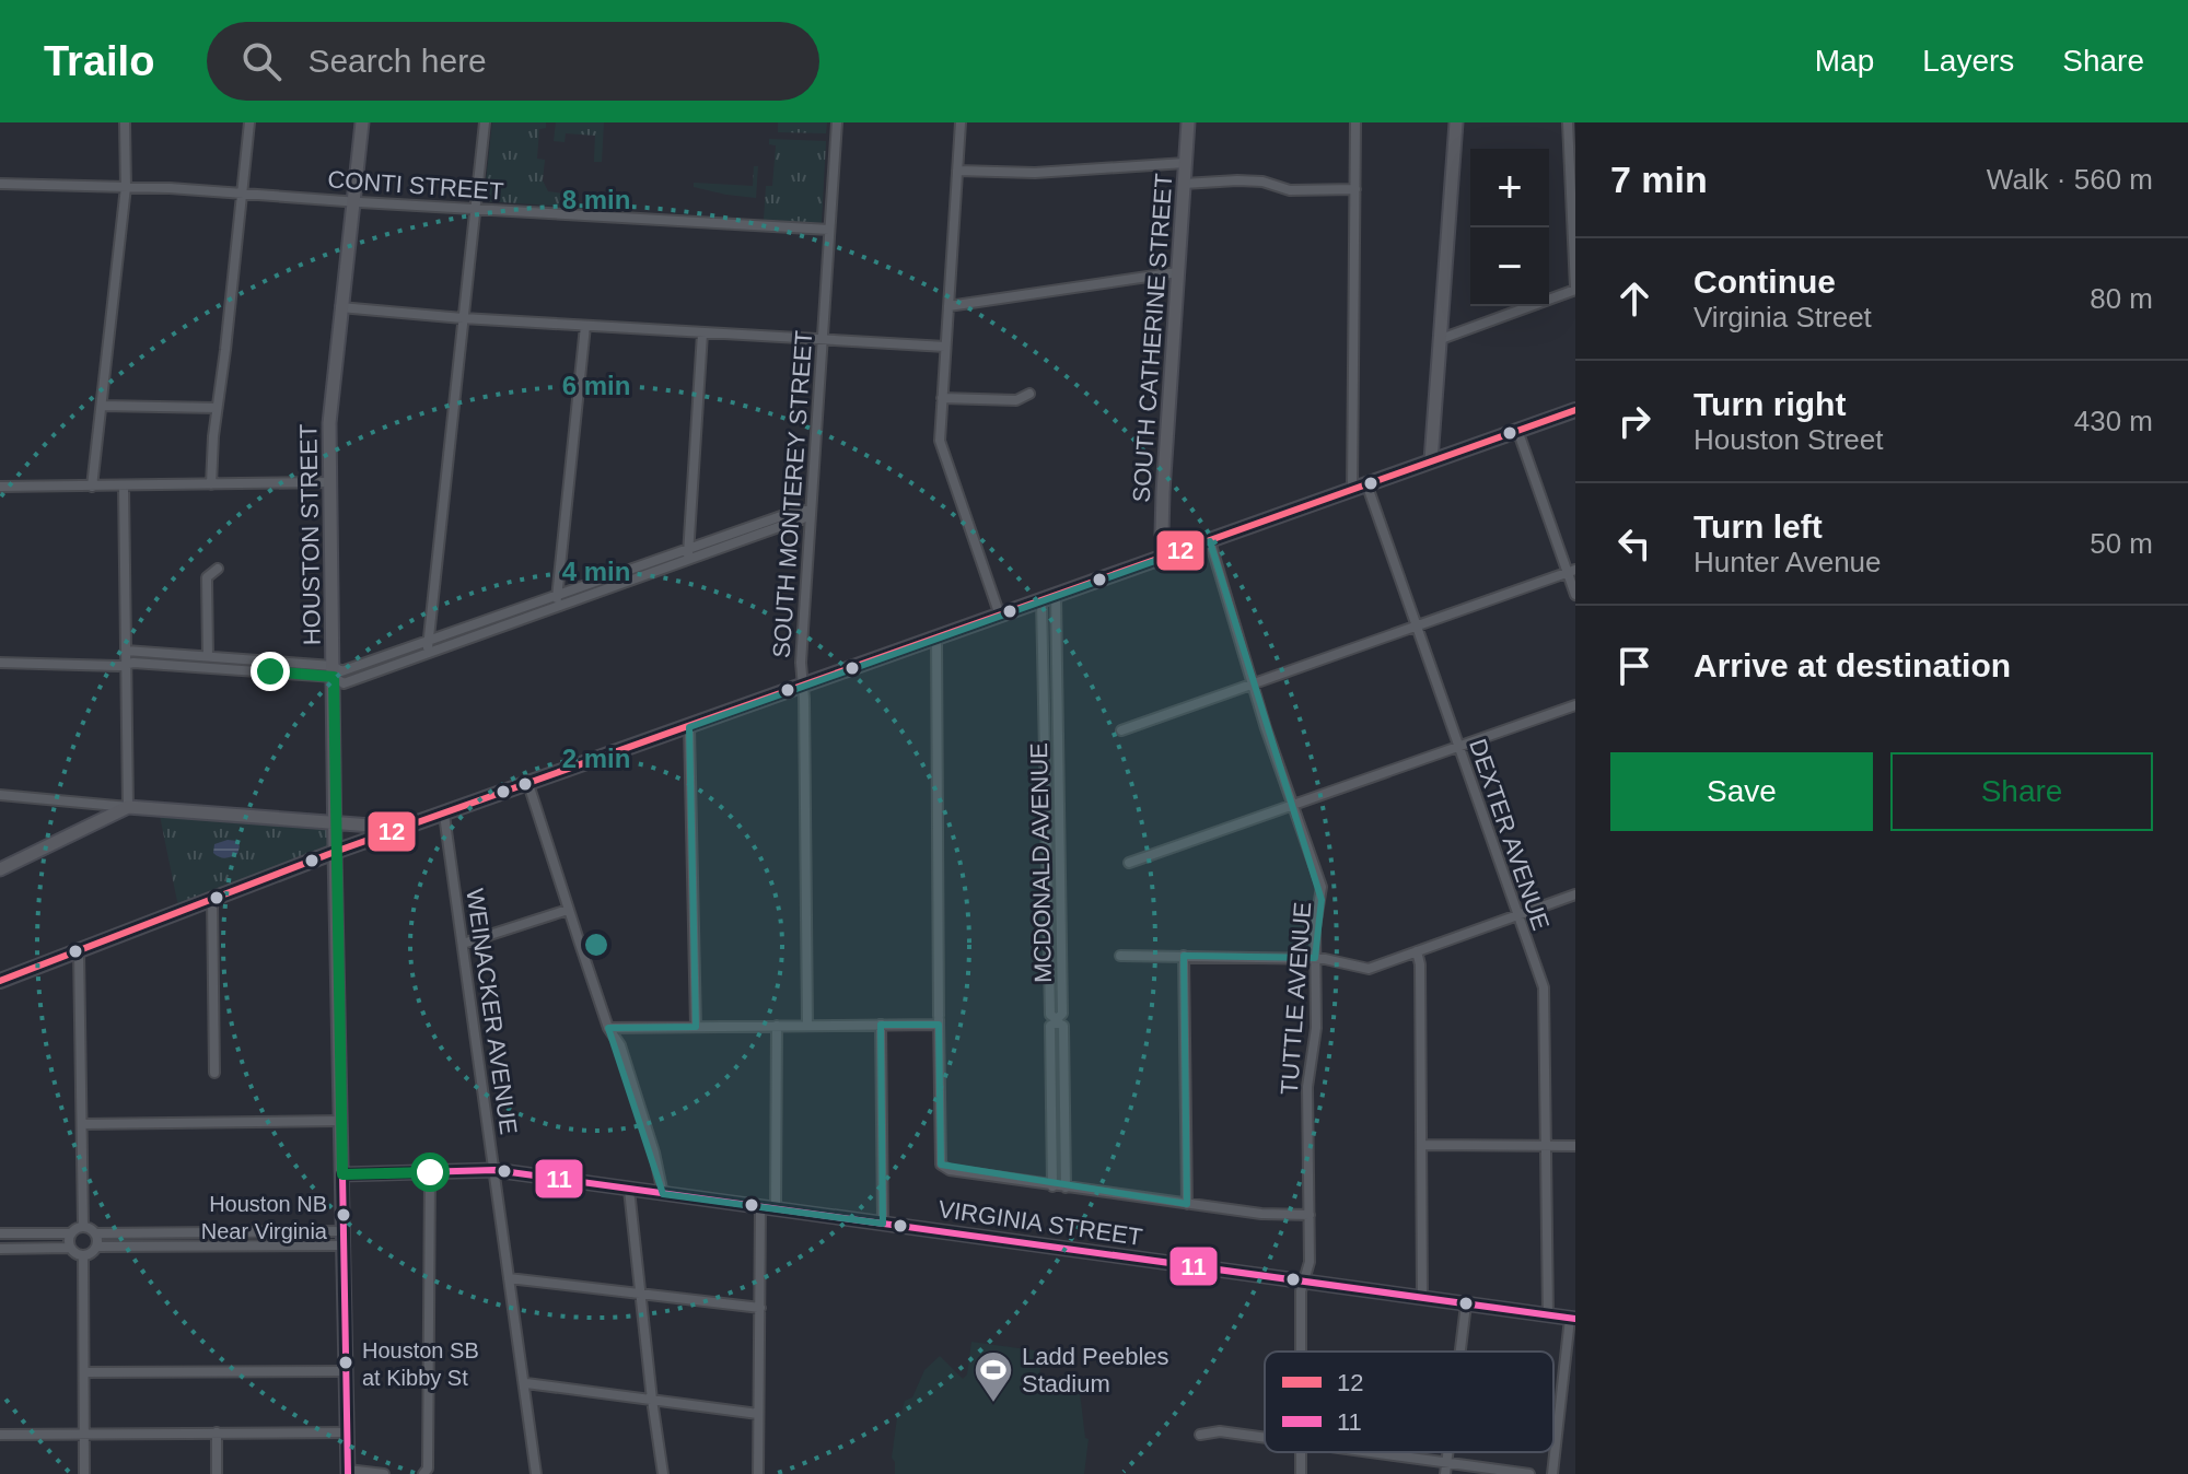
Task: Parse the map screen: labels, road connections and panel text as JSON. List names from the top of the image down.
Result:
{
  "streets": {
    "street": [
      "CONTI STREET",
      "SOUTH CATHERINE STREET",
      "SOUTH MONTEREY STREET",
      "HOUSTON STREET",
      "DEXTER AVENUE",
      "MCDONALD AVENUE",
      "TUTTLE AVENUE",
      "WEINACKER AVENUE",
      "VIRGINIA STREET"
    ]
  },
  "crossings": [
    ["CONTI STREET", "SOUTH MONTEREY STREET"],
    ["CONTI STREET", "HOUSTON STREET"],
    ["HOUSTON STREET", "VIRGINIA STREET"],
    ["DEXTER AVENUE", "VIRGINIA STREET"],
    ["TUTTLE AVENUE", "VIRGINIA STREET"],
    ["WEINACKER AVENUE", "VIRGINIA STREET"]
  ],
  "places": {
    "other": ["Houston NB Near Virginia", "Houston SB at Kibby St"],
    "sports": ["Ladd Peebles Stadium"]
  },
  "lines": ["transit line 12", "transit line 11"],
  "legend": ["12", "11"],
  "page": {
    "header": "Trailo",
    "search": "Search here",
    "nav": ["Map", "Layers", "Share"],
    "heading": ["7 min", "Walk · 560 m"],
    "map_buttons": ["+", "−"],
    "list": [
      ["Continue", "Virginia Street", "80 m"],
      ["Turn right", "Houston Street", "430 m"],
      ["Turn left", "Hunter Avenue", "50 m"],
      "Arrive at destination"
    ],
    "buttons": ["Save", "Share"]
  },
  "rings": [
    "8 min",
    "6 min",
    "4 min",
    "2 min"
  ]
}
